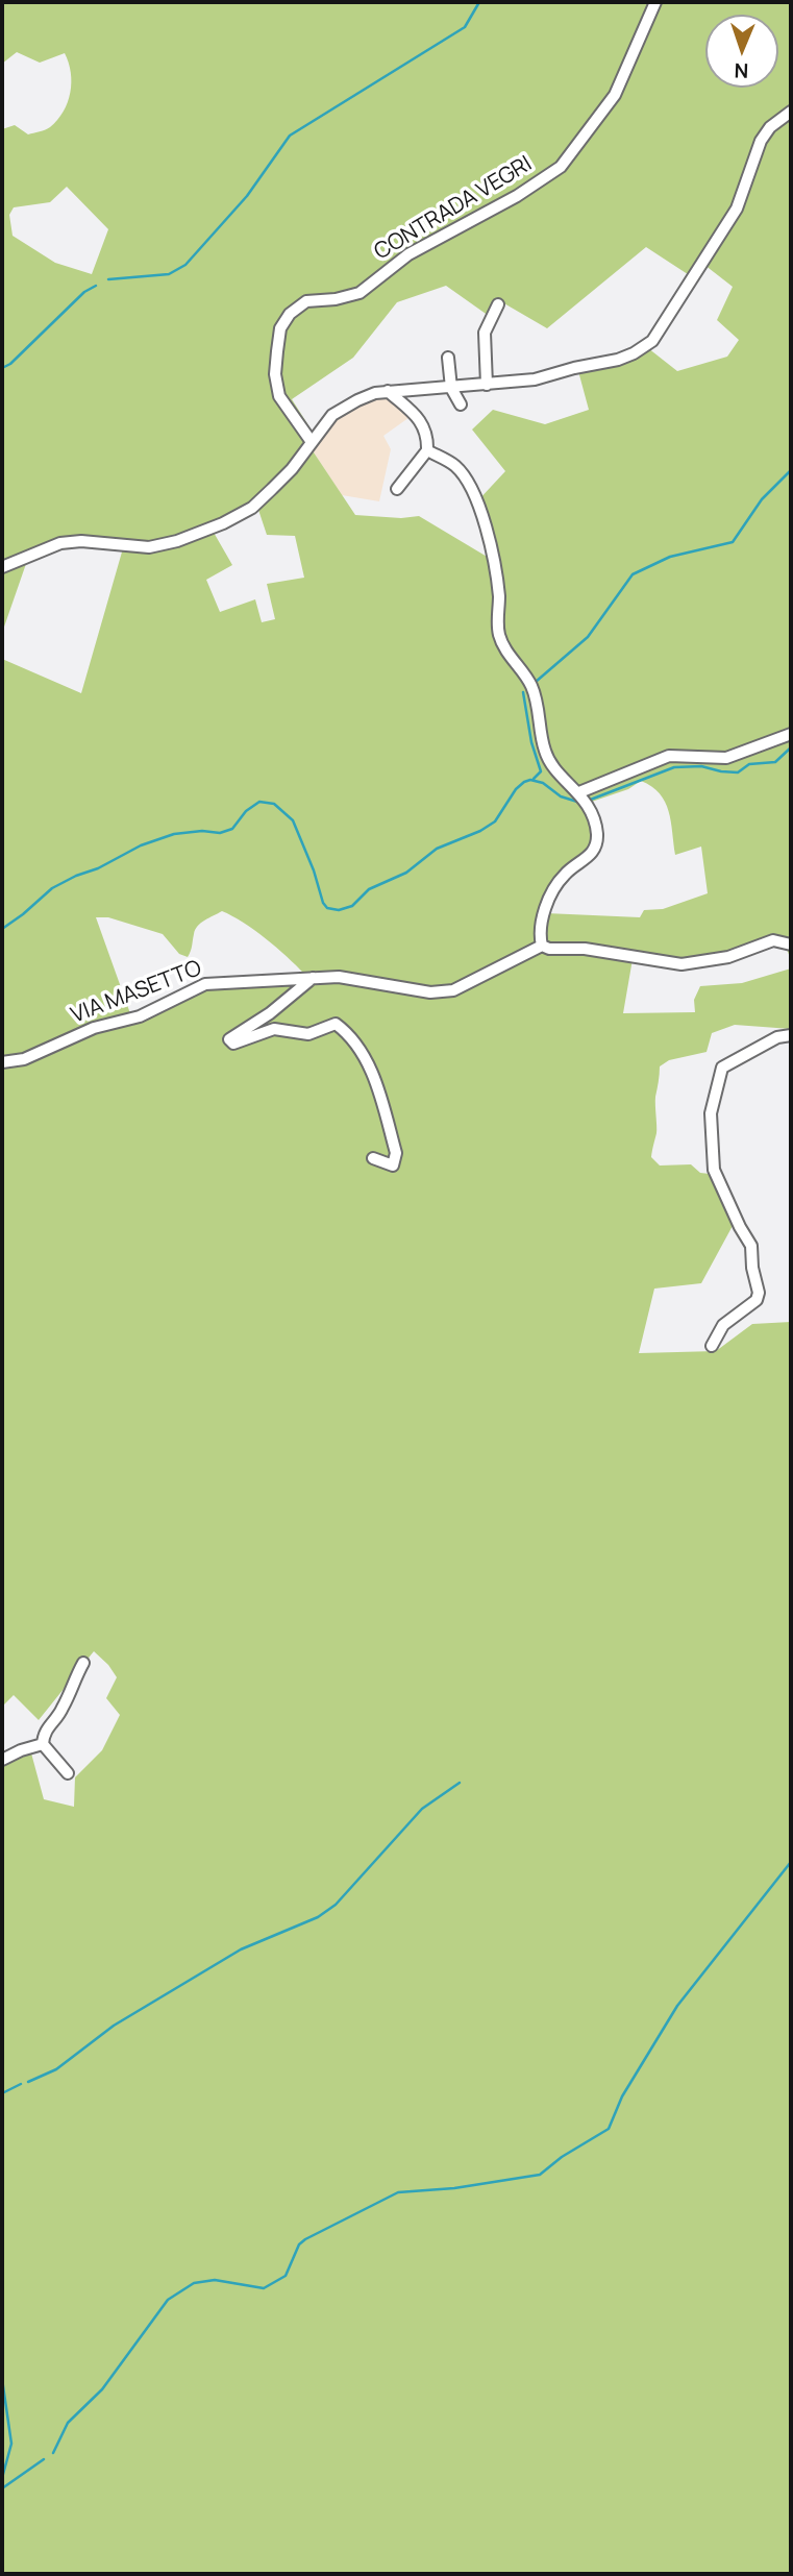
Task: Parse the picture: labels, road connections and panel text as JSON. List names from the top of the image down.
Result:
{
  "streets": {
    "street": ["CONTRADA VEGRI", "VIA MASETTO"]
  },
  "north": "bottom"
}
